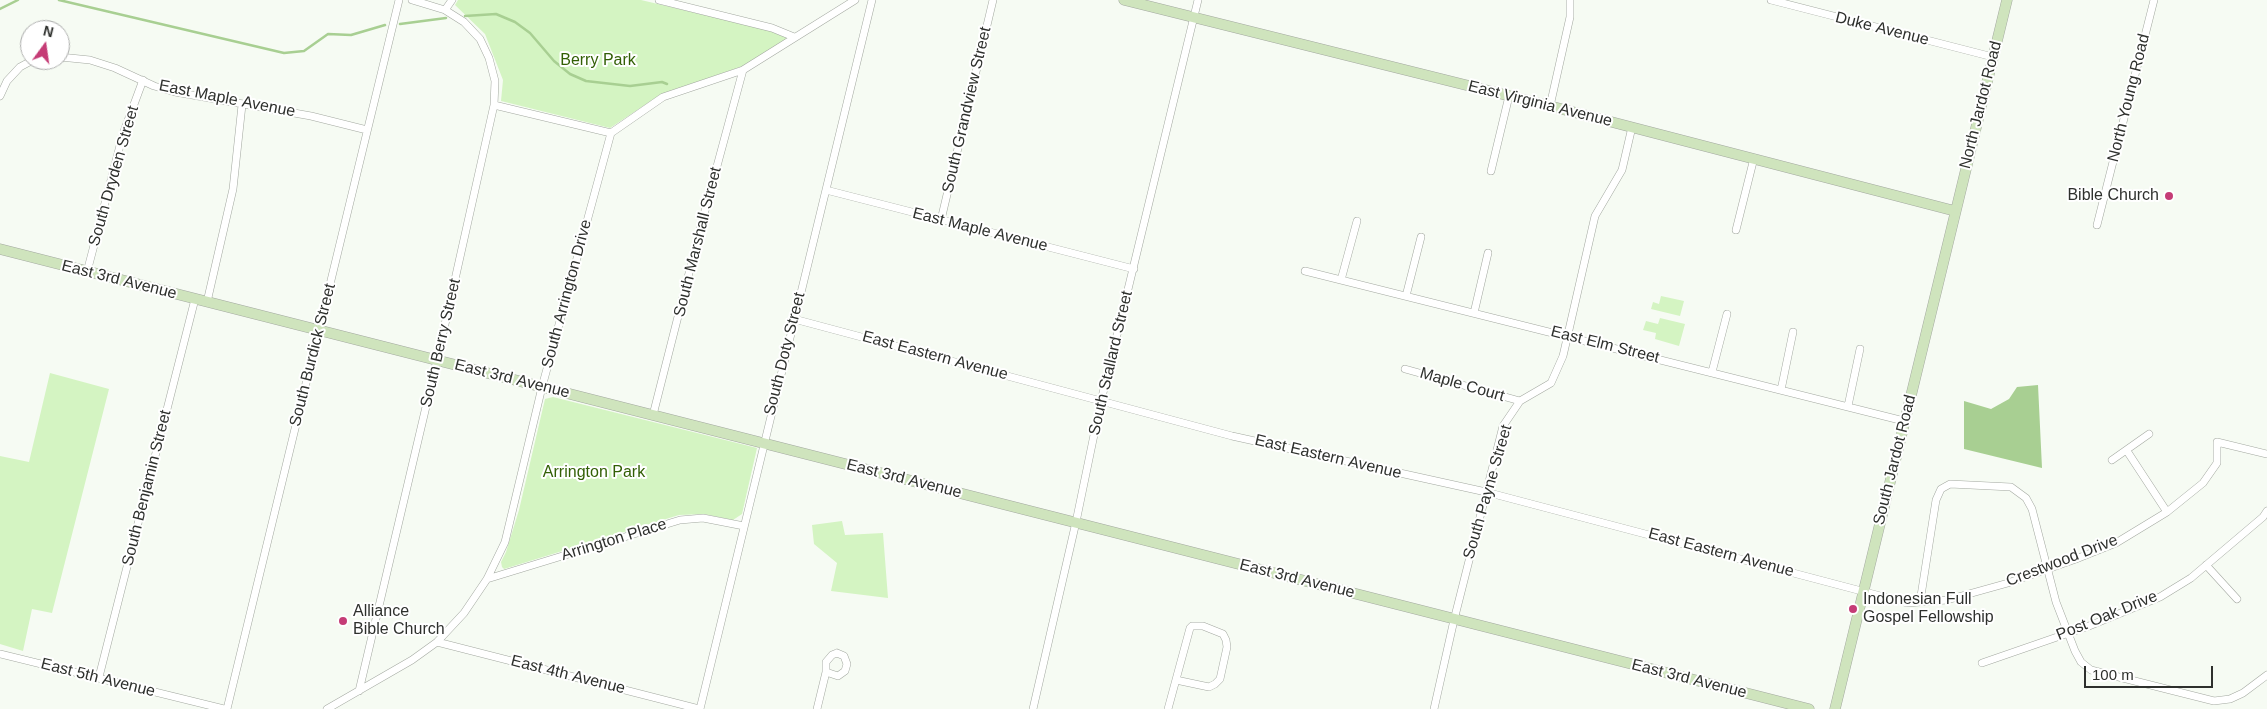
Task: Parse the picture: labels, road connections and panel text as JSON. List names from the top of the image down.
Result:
{
  "streets": {
    "street": [
      "Duke Avenue",
      "North Young Road",
      "East Maple Avenue",
      "East Virginia Avenue",
      "North Jardot Road",
      "South Grandview Street",
      "South Dryden Street",
      "South Marshall Street",
      "East 3rd Avenue",
      "South Arrington Drive",
      "South Berry Street",
      "East Elm Street",
      "South Doty Street",
      "South Burdick Street",
      "East Eastern Avenue",
      "South Stallard Street",
      "Maple Court",
      "South Jardot Road",
      "South Benjamin Street",
      "South Payne Street",
      "Arrington Place",
      "Crestwood Drive",
      "Post Oak Drive",
      "East 4th Avenue",
      "East 5th Avenue"
    ]
  },
  "crossings": [
    ["Duke Avenue", "North Jardot Road"],
    ["East Maple Avenue", "South Grandview Street"],
    ["East Maple Avenue", "South Dryden Street"],
    ["East Maple Avenue", "South Doty Street"],
    ["East Maple Avenue", "South Burdick Street"],
    ["East Maple Avenue", "South Stallard Street"],
    ["East Virginia Avenue", "North Jardot Road"],
    ["East Virginia Avenue", "South Stallard Street"],
    ["East Virginia Avenue", "South Jardot Road"],
    ["East Virginia Avenue", "South Payne Street"],
    ["North Jardot Road", "South Jardot Road"],
    ["South Dryden Street", "East 3rd Avenue"],
    ["South Marshall Street", "East 3rd Avenue"],
    ["East 3rd Avenue", "South Arrington Drive"],
    ["East 3rd Avenue", "South Berry Street"],
    ["East 3rd Avenue", "South Doty Street"],
    ["East 3rd Avenue", "South Burdick Street"],
    ["East 3rd Avenue", "South Stallard Street"],
    ["East 3rd Avenue", "South Benjamin Street"],
    ["East 3rd Avenue", "South Payne Street"],
    ["South Arrington Drive", "South Berry Street"],
    ["South Arrington Drive", "Arrington Place"],
    ["South Arrington Drive", "East 4th Avenue"],
    ["East Elm Street", "South Jardot Road"],
    ["East Elm Street", "South Payne Street"],
    ["South Doty Street", "East Eastern Avenue"],
    ["South Doty Street", "Arrington Place"],
    ["South Doty Street", "East 4th Avenue"],
    ["South Burdick Street", "East 5th Avenue"],
    ["East Eastern Avenue", "South Stallard Street"],
    ["East Eastern Avenue", "South Jardot Road"],
    ["East Eastern Avenue", "South Payne Street"],
    ["East Eastern Avenue", "Crestwood Drive"],
    ["Maple Court", "South Payne Street"],
    ["South Jardot Road", "Crestwood Drive"],
    ["South Benjamin Street", "East 5th Avenue"]
  ],
  "parks": ["Berry Park", "Arrington Park"],
  "places": ["Bible Church", "Indonesian Full Gospel Fellowship", "Alliance Bible Church"],
  "scale_bar": "100 m",
  "north": "top"
}
